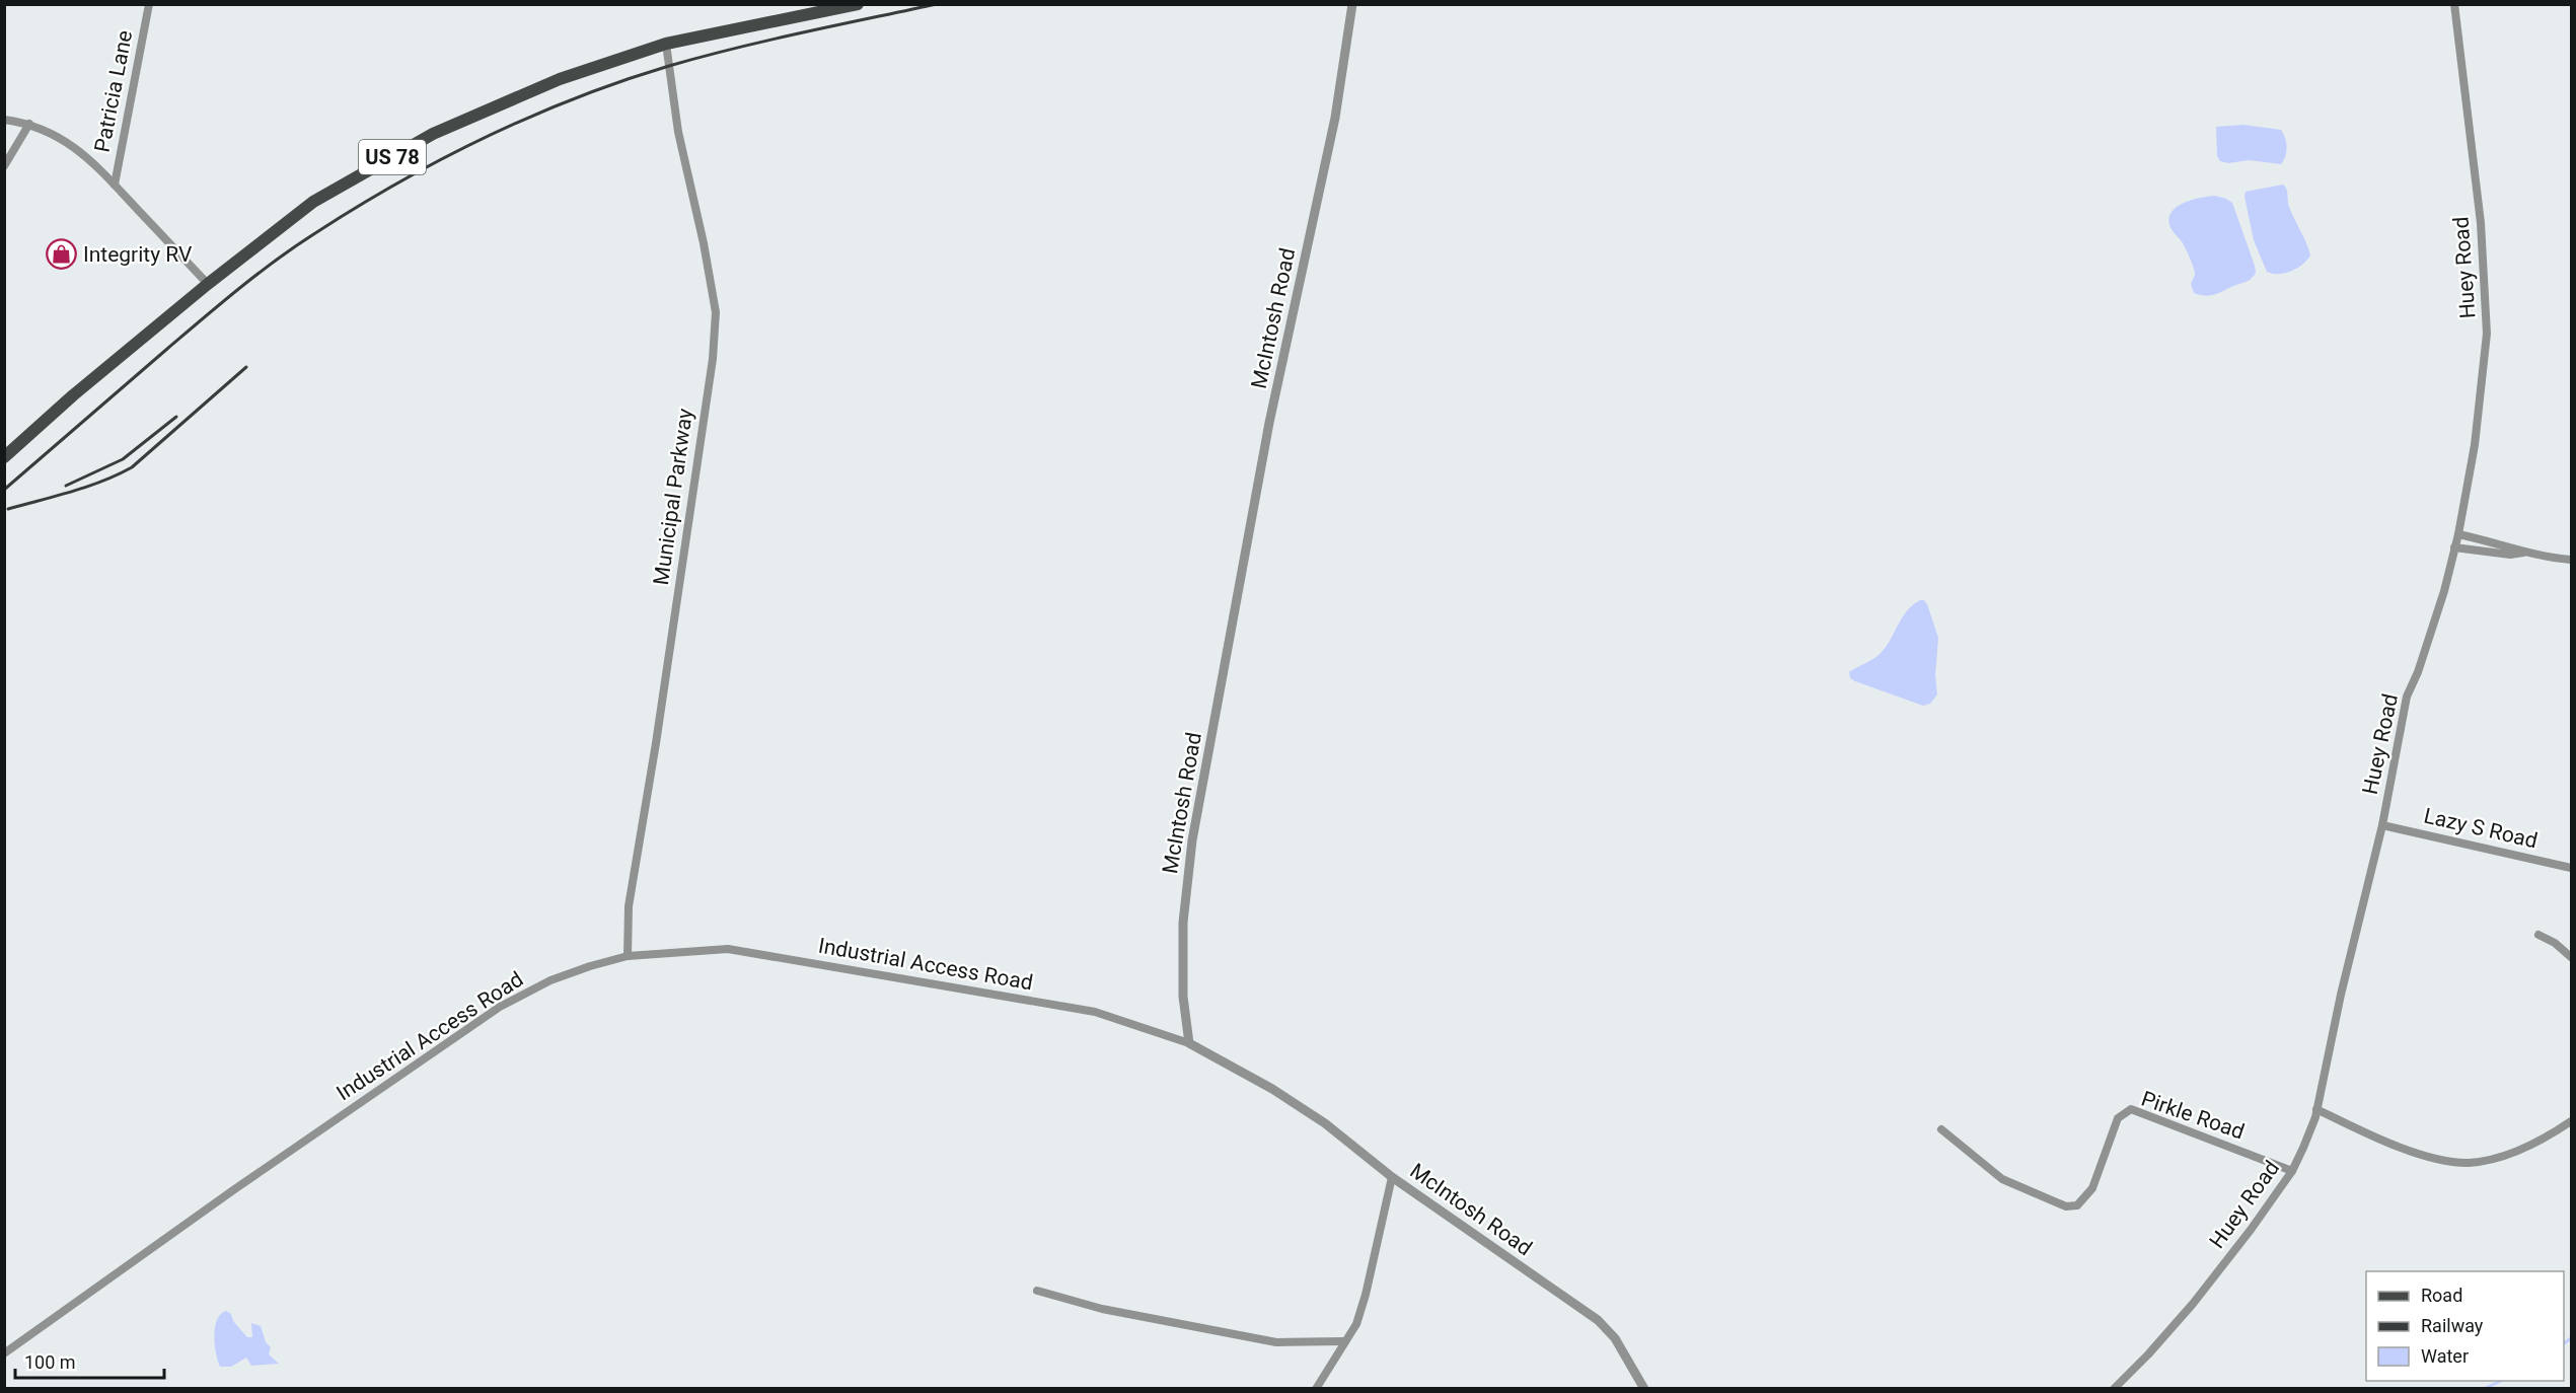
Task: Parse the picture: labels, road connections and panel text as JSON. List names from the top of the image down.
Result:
{
  "streets": {
    "main road": ["US 78"],
    "street": [
      "Patricia Lane",
      "Huey Road",
      "McIntosh Road",
      "Municipal Parkway",
      "Lazy S Road",
      "Industrial Access Road",
      "Pirkle Road"
    ]
  },
  "crossings": [
    ["US 78", "Municipal Parkway"],
    ["Huey Road", "Lazy S Road"],
    ["Huey Road", "Pirkle Road"],
    ["McIntosh Road", "Industrial Access Road"],
    ["Municipal Parkway", "Industrial Access Road"]
  ],
  "places": {
    "shop": ["Integrity RV"]
  },
  "legend": ["Road", "Railway", "Water"],
  "scale_bar": "100 m"
}
